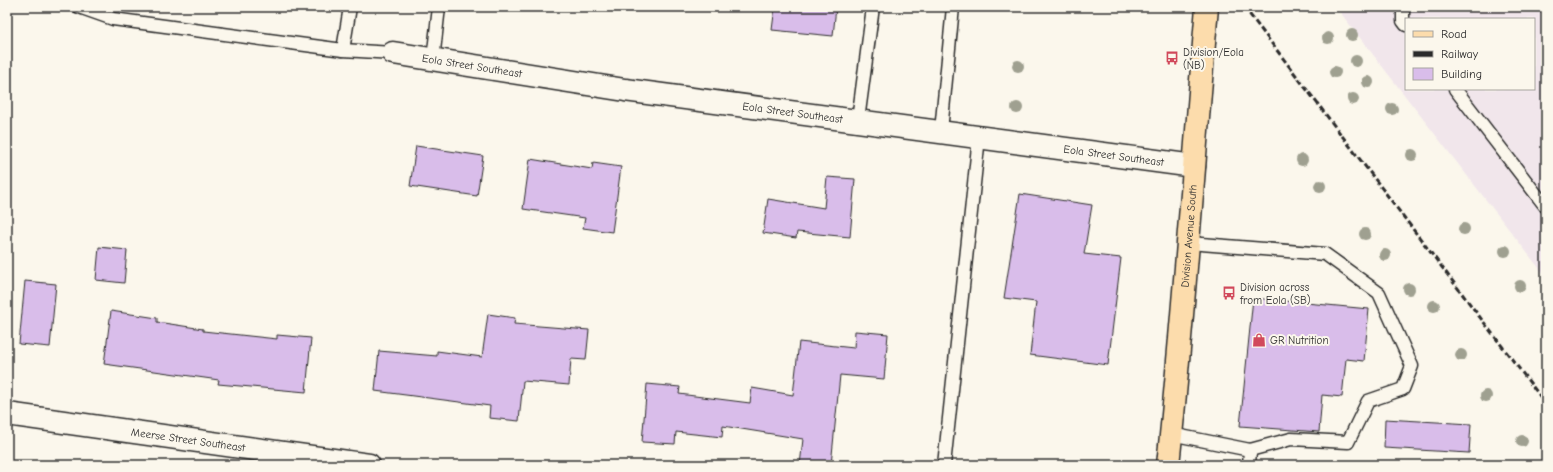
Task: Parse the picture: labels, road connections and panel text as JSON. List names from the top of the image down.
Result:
{
  "streets": {
    "main road": ["Division Avenue South"],
    "street": ["Eola Street Southeast", "Meerse Street Southeast"]
  },
  "crossings": [
    ["Eola Street Southeast", "Division Avenue South"]
  ],
  "places": {
    "bus stop": ["Division/Eola (NB)", "Division across from Eola (SB)"],
    "shop": ["GR Nutrition"]
  },
  "legend": ["Road", "Railway", "Building"]
}
